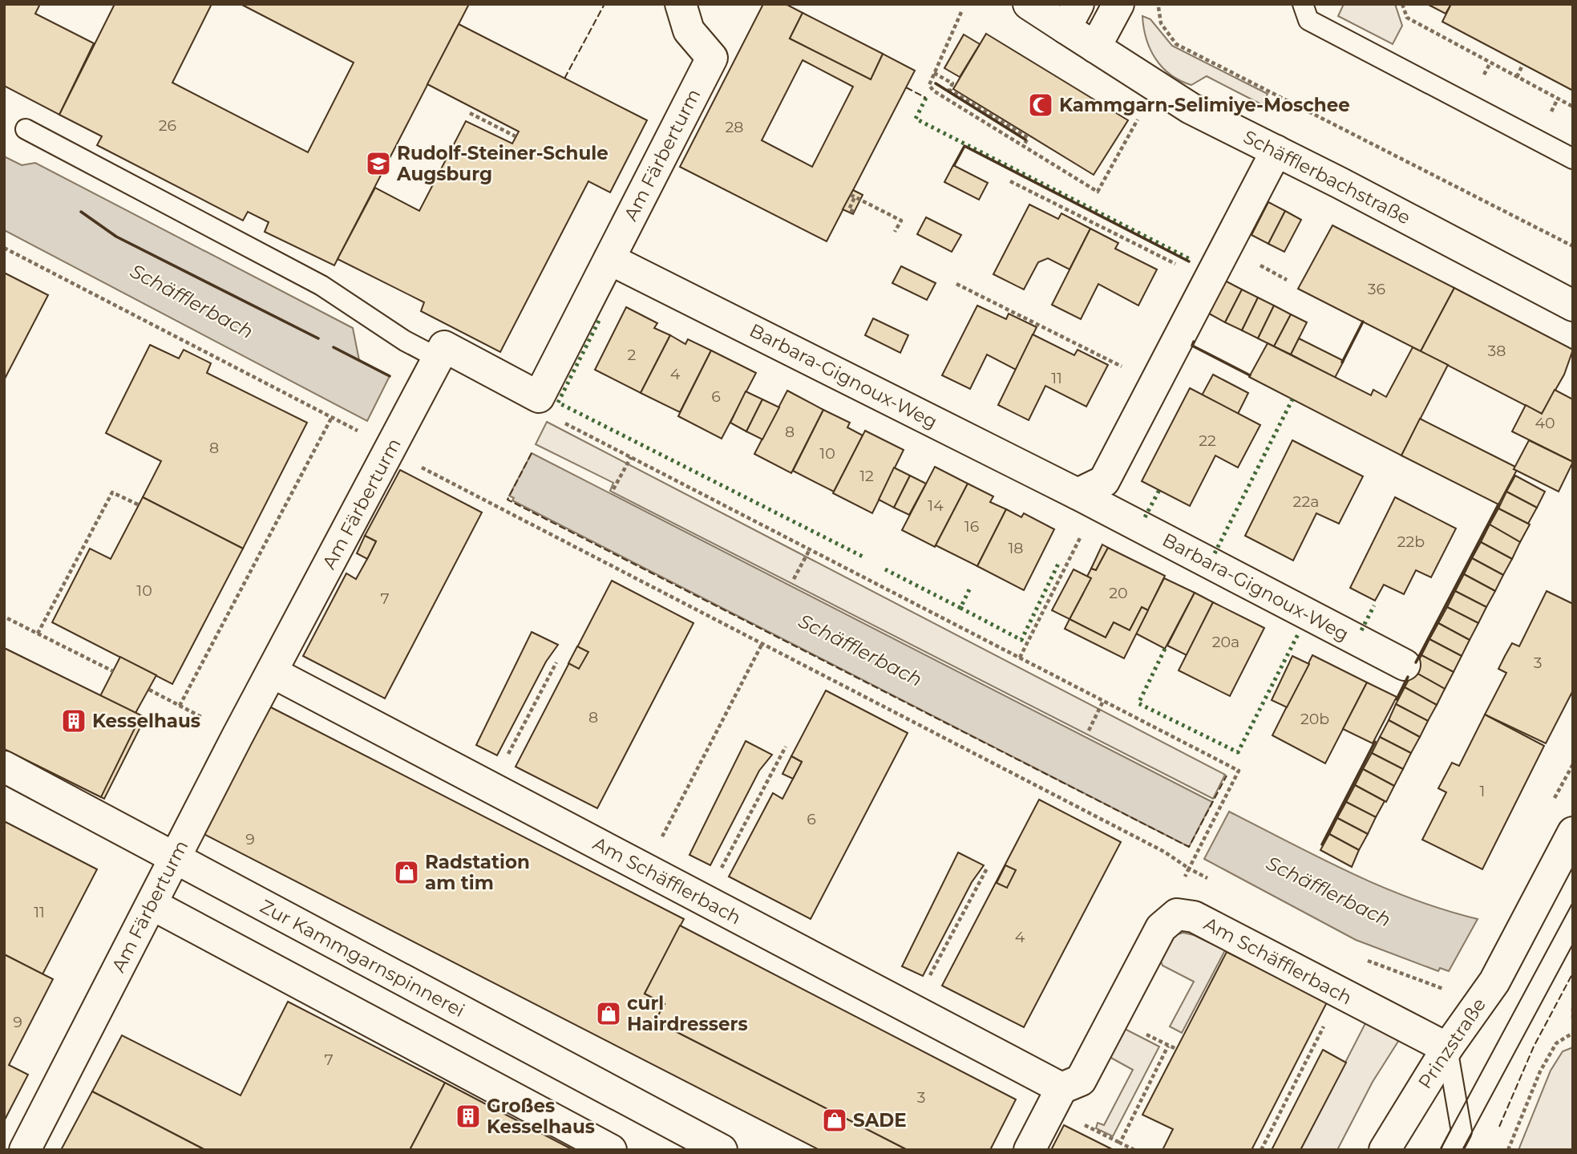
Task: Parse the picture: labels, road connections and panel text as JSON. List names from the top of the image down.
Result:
{
  "streets": {
    "street": [
      "Am Färberturm",
      "Schäfflerbachstraße",
      "Barbara-Gignoux-Weg",
      "Am Schäfflerbach",
      "Zur Kammgarnspinnerei",
      "Prinzstraße"
    ]
  },
  "crossings": [
    ["Am Färberturm", "Barbara-Gignoux-Weg"],
    ["Am Färberturm", "Am Schäfflerbach"],
    ["Am Färberturm", "Zur Kammgarnspinnerei"],
    ["Am Schäfflerbach", "Prinzstraße"]
  ],
  "water": ["Schäfflerbach"],
  "places": {
    "mosque": ["Kammgarn-Selimiye-Moschee"],
    "school or university": ["Rudolf-Steiner-Schule Augsburg"],
    "building": ["Kesselhaus", "Großes Kesselhaus"],
    "shop": ["Radstation am tim", "curl Hairdressers", "SADE"]
  },
  "house_numbers": [
    "26",
    "28",
    "36",
    "38",
    "2",
    "4",
    "11",
    "6",
    "40",
    "8",
    "22",
    "8",
    "10",
    "12",
    "22a",
    "14",
    "16",
    "22b",
    "18",
    "10",
    "20",
    "7",
    "20a",
    "3",
    "8",
    "20b",
    "1",
    "6",
    "9",
    "11",
    "4",
    "9",
    "7",
    "3"
  ]
}
